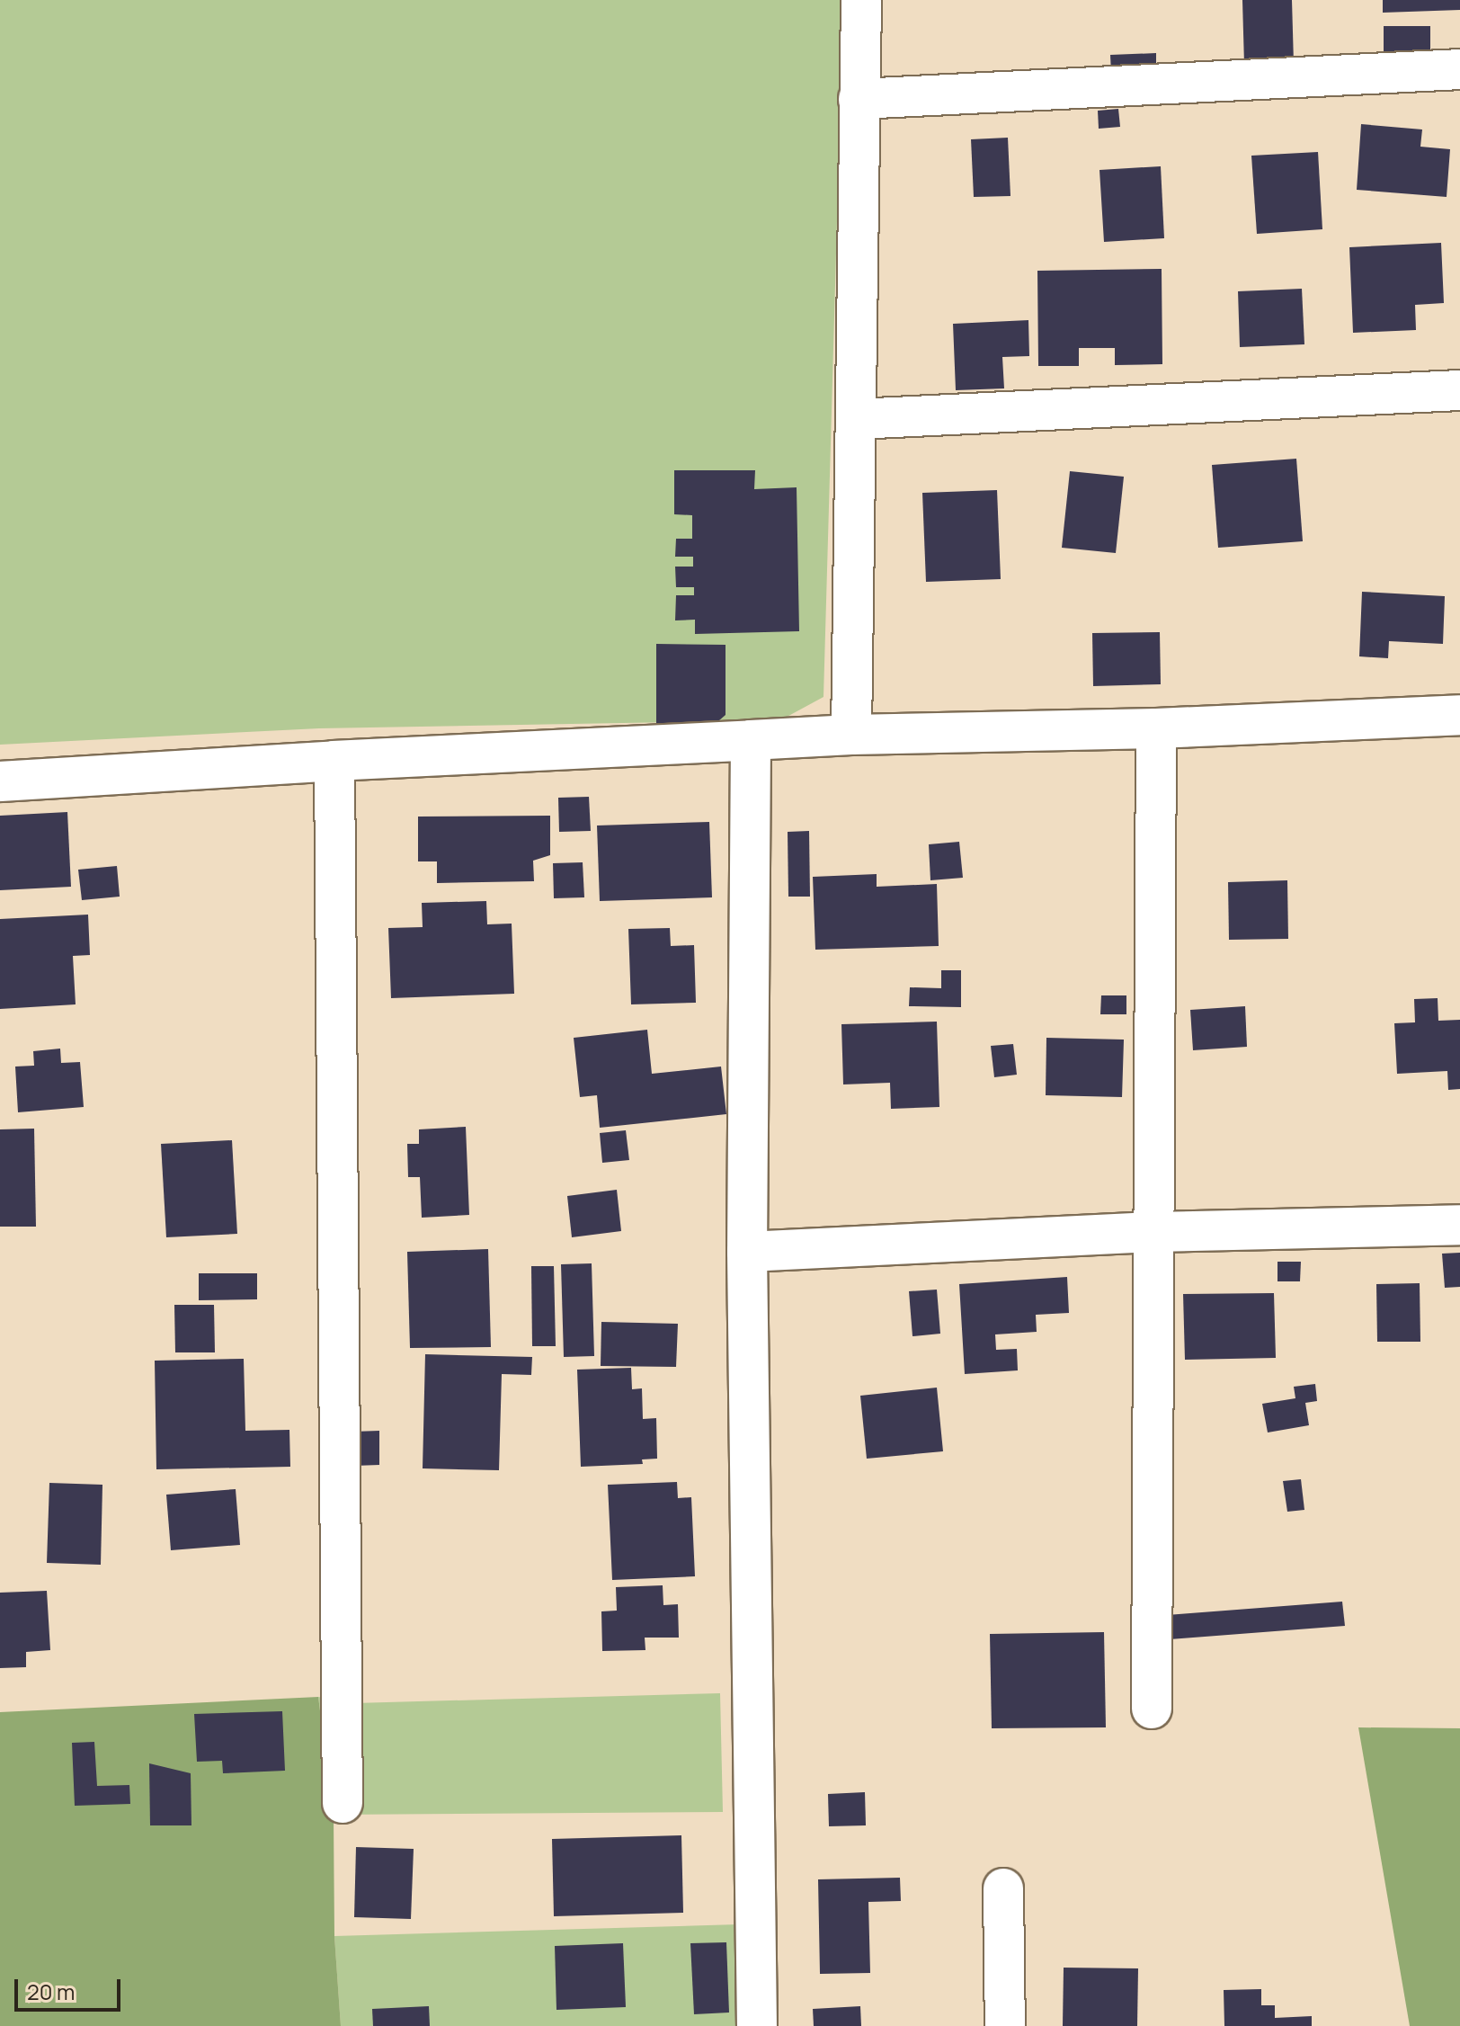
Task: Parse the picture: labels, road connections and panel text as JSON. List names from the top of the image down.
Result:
{
  "scale_bar": "20 m"
}
